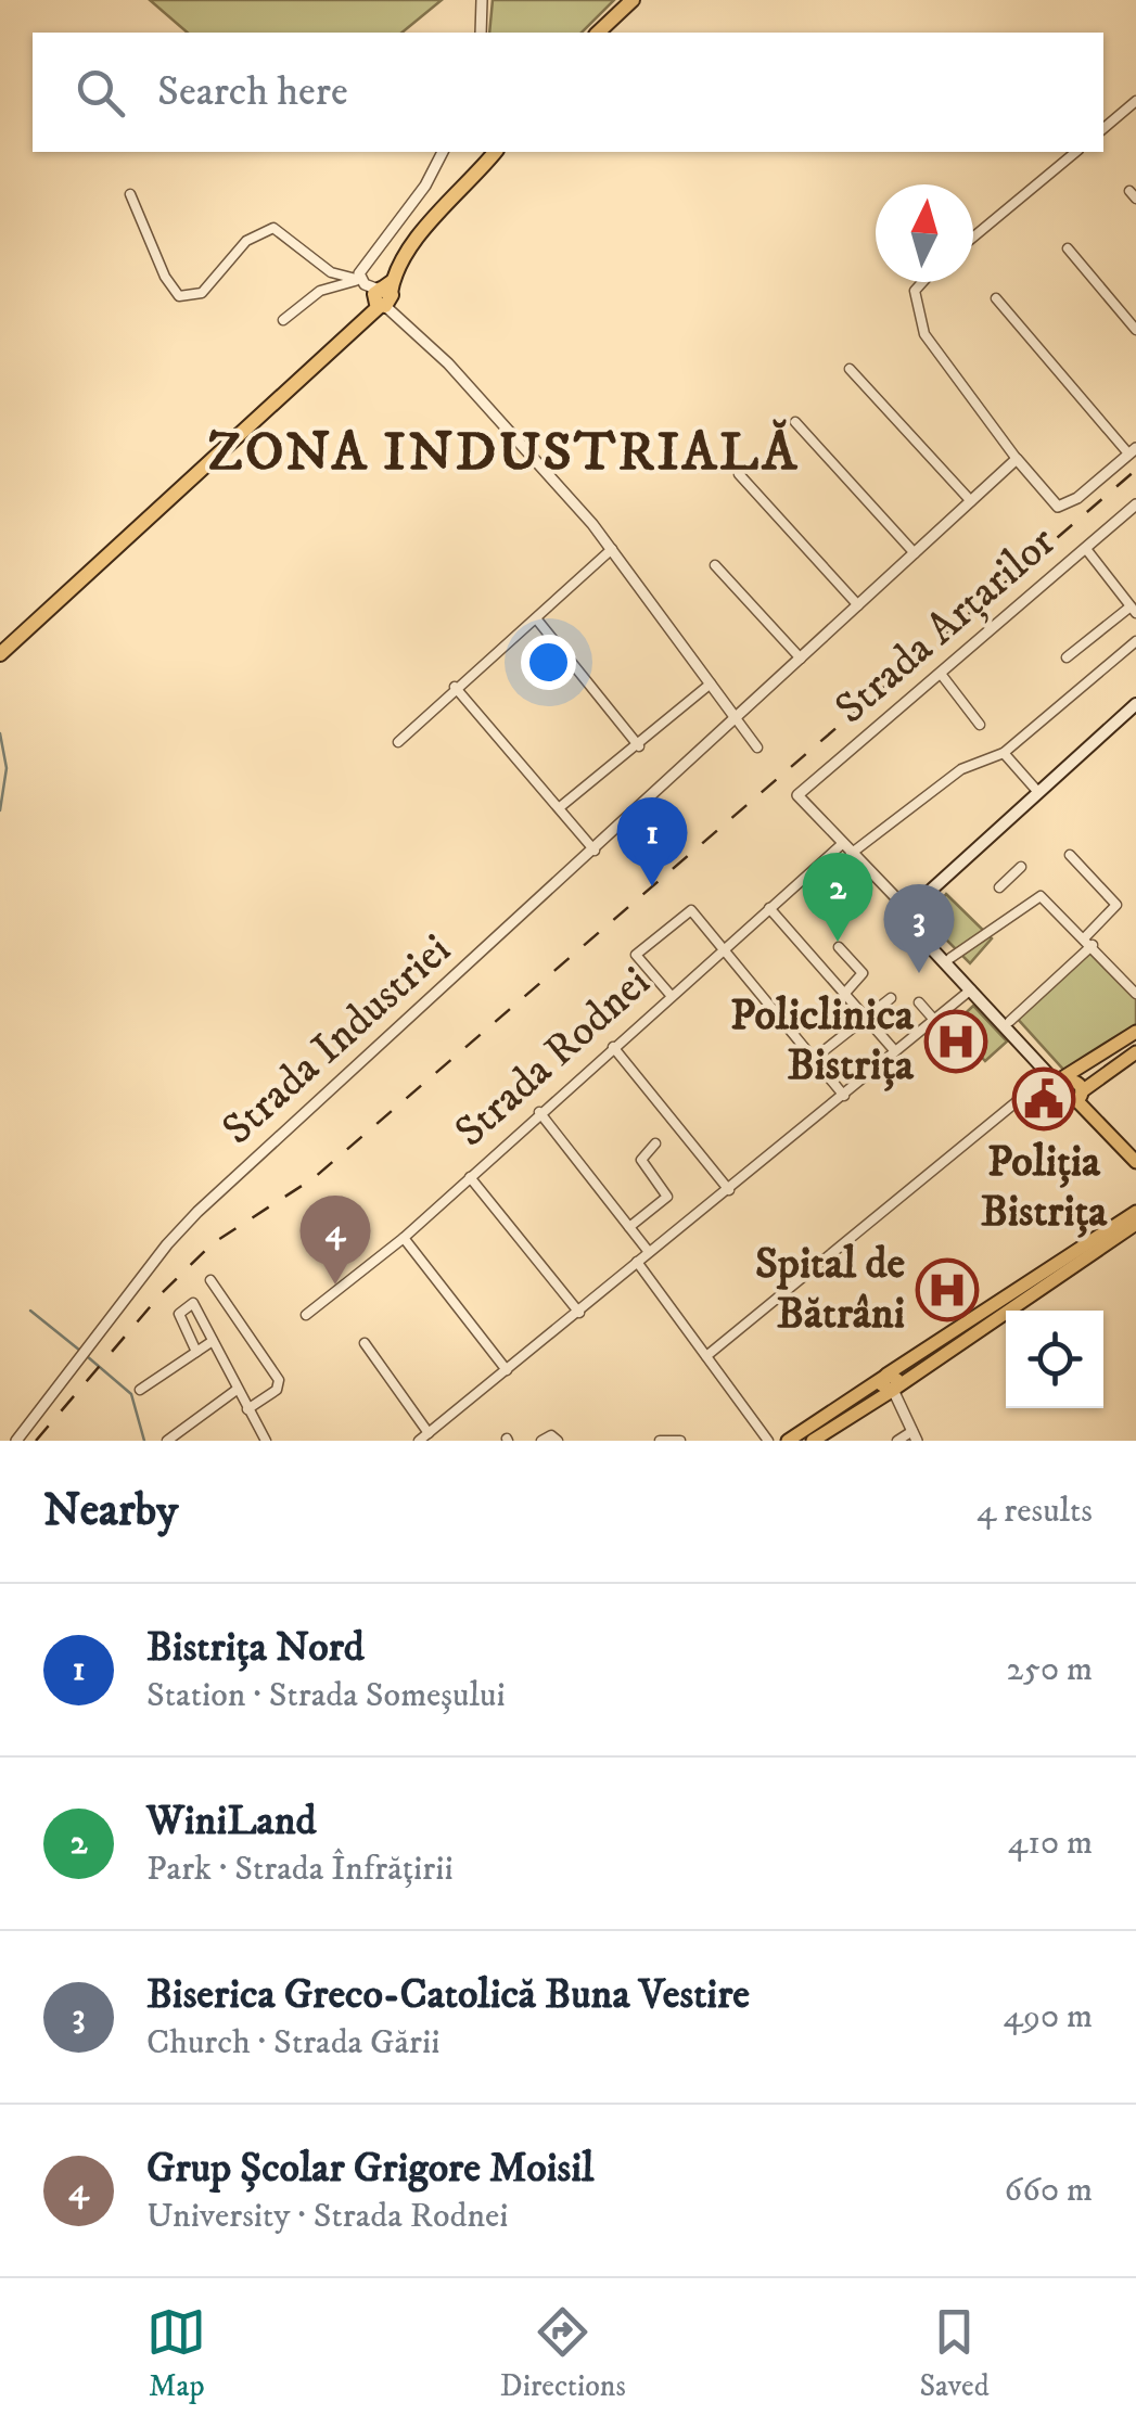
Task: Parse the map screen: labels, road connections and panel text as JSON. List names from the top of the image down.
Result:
{
  "streets": {
    "street": ["Strada Arțarilor", "Strada Industriei", "Strada Rodnei"]
  },
  "crossings": [
    ["Strada Arțarilor", "Strada Rodnei"]
  ],
  "districts": ["ZONA INDUSTRIALĂ"],
  "places": {
    "hospital": ["Policlinica Bistrița", "Spital de Bătrâni"],
    "public building": ["Poliția Bistrița"]
  },
  "north": "top",
  "page": {
    "search": "Search here",
    "pins": [
      "1",
      "2",
      "3",
      "4"
    ],
    "heading": ["Nearby", "4 results"],
    "list": [
      {
        "mark": "1",
        "name": "Bistrița Nord",
        "note": "Station · Strada Someșului",
        "value": "250 m"
      },
      {
        "mark": "2",
        "name": "WiniLand",
        "note": "Park · Strada Înfrățirii",
        "value": "410 m"
      },
      {
        "mark": "3",
        "name": "Biserica Greco-Catolică Buna Vestire",
        "note": "Church · Strada Gării",
        "value": "490 m"
      },
      {
        "mark": "4",
        "name": "Grup Școlar Grigore Moisil",
        "note": "University · Strada Rodnei",
        "value": "660 m"
      }
    ],
    "nav": ["Map", "Directions", "Saved"]
  }
}
